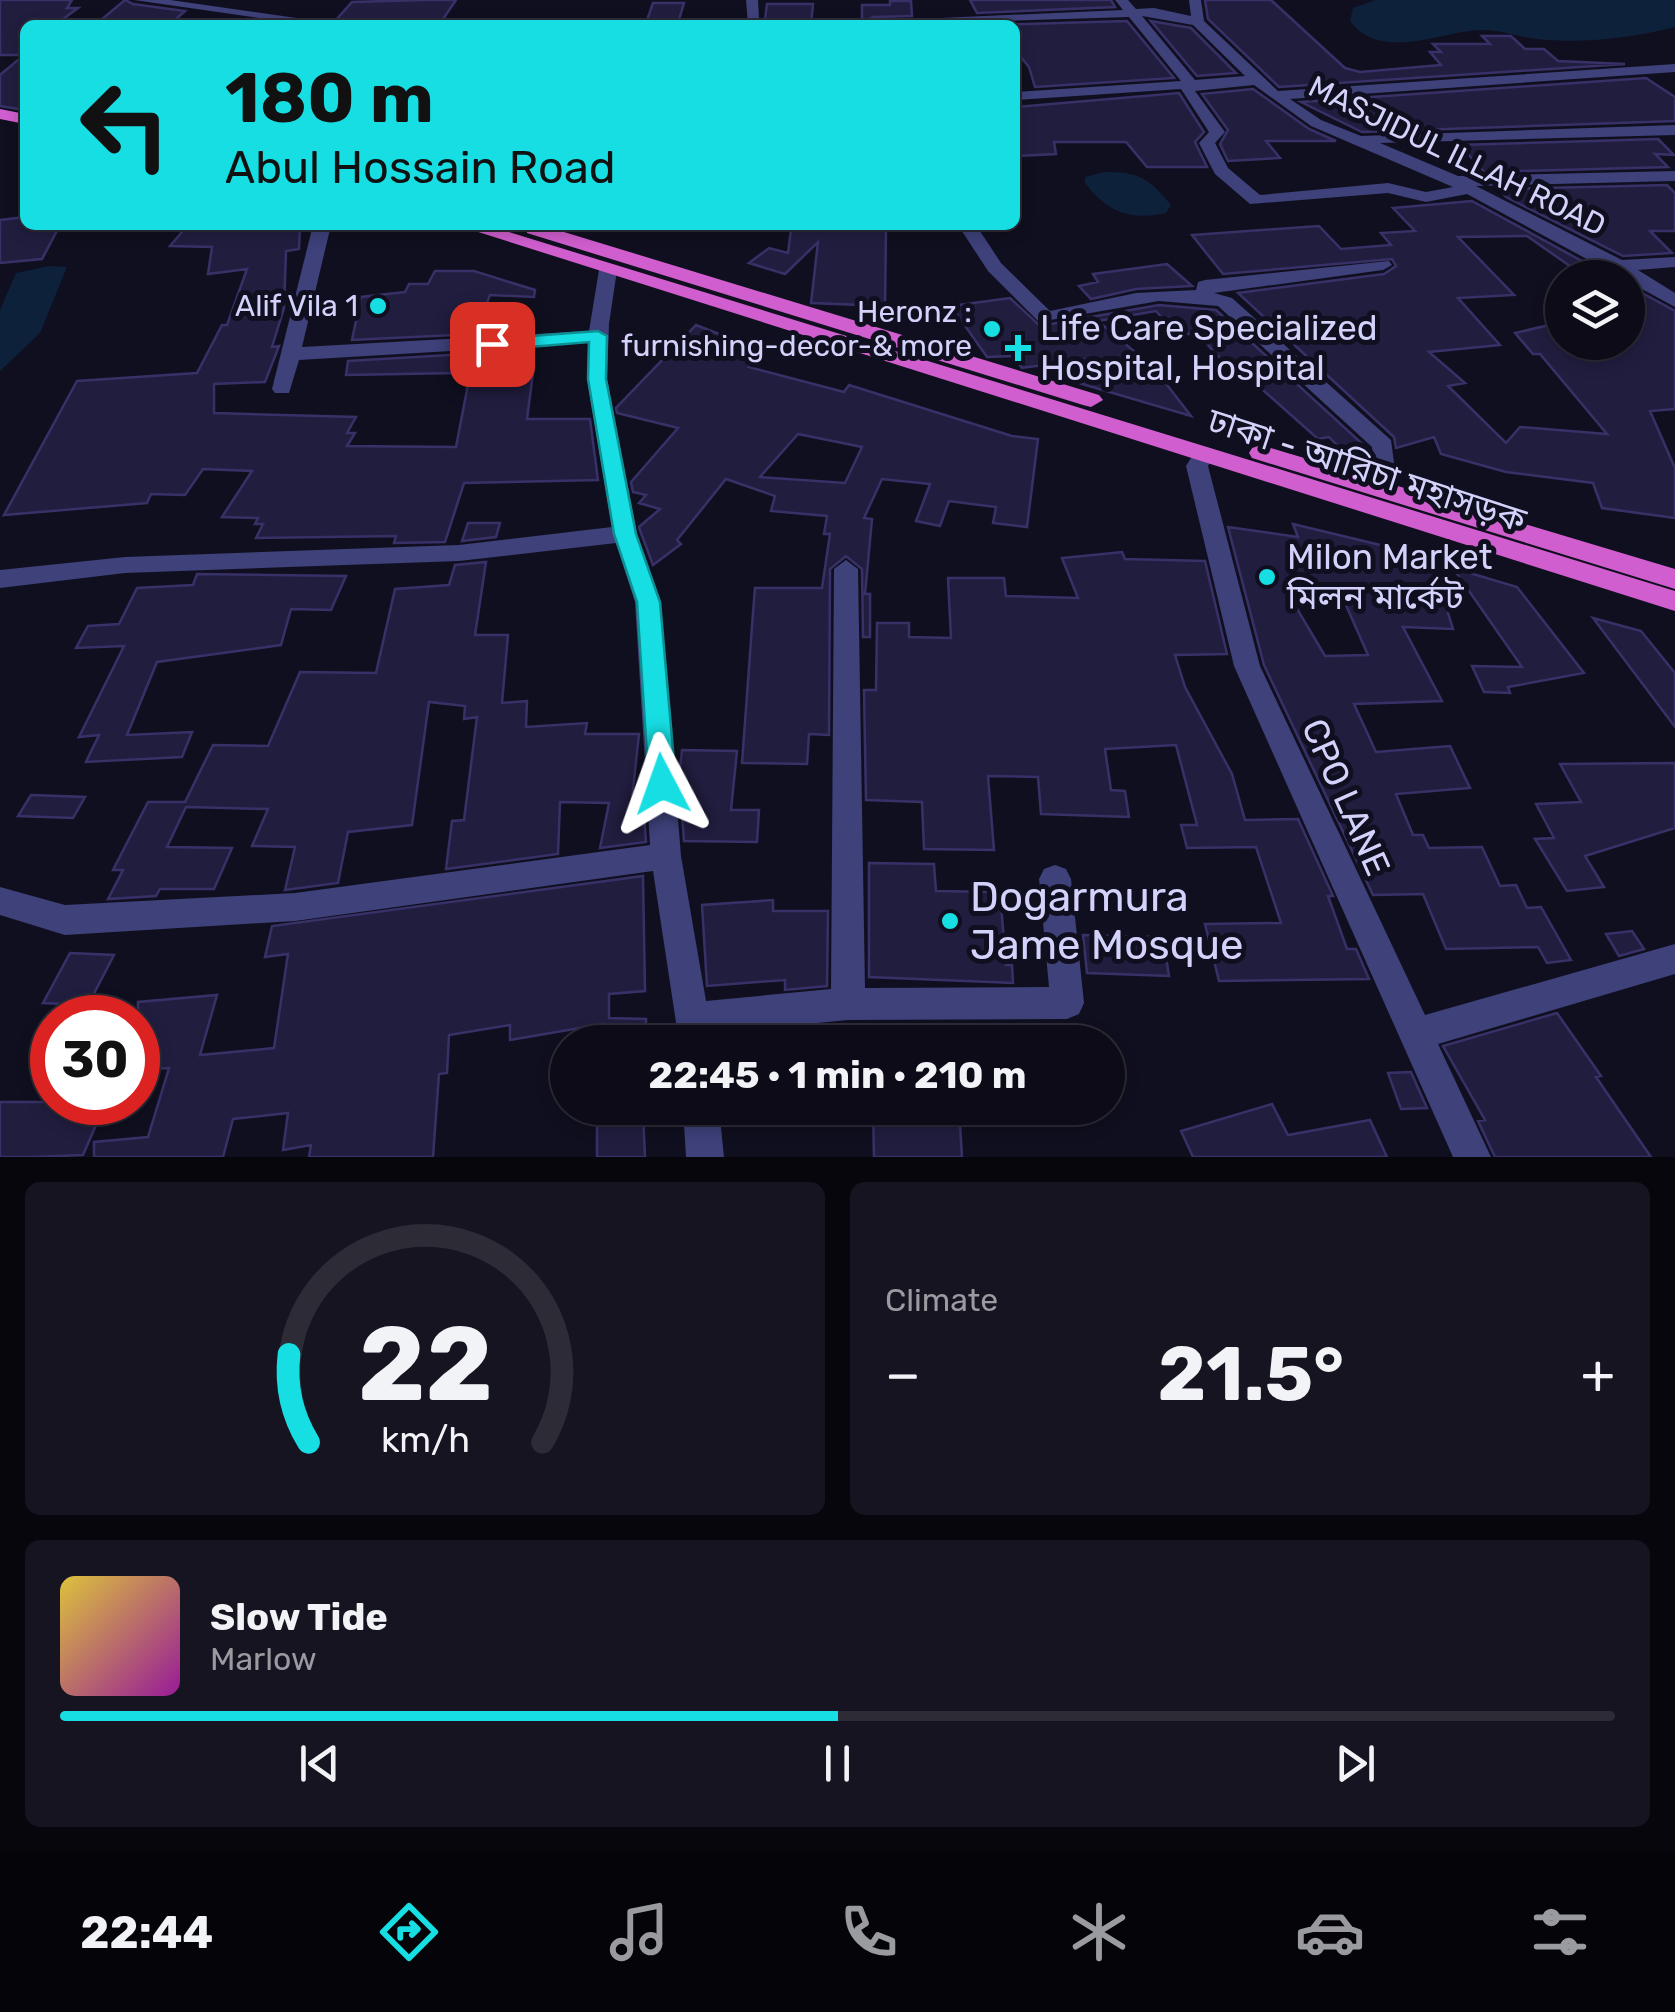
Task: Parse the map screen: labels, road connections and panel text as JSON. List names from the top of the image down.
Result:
{
  "streets": {
    "highway": ["ঢাকা - আরিচা মহাসড়ক"],
    "street": ["MASJIDUL ILLAH ROAD", "CPO LANE"]
  },
  "crossings": [
    ["ঢাকা - আরিচা মহাসড়ক", "CPO LANE"]
  ],
  "places": {
    "other": [
      "Alif Vila 1",
      "Heronz : furnishing-decor-& more",
      "Milon Market মিলন মার্কেট",
      "Dogarmura Jame Mosque"
    ],
    "health": ["Life Care Specialized Hospital, Hospital"]
  },
  "page": {
    "turn": ["180 m", "Abul Hossain Road"],
    "limit": "30",
    "trip": "22:45 · 1 min · 210 m",
    "tile": "Climate",
    "heat": ["−", "21.5°", "+"],
    "song": ["Slow Tide", "Marlow"],
    "tabs": "22:44",
    "gauge": ["22", "km/h"]
  }
}
